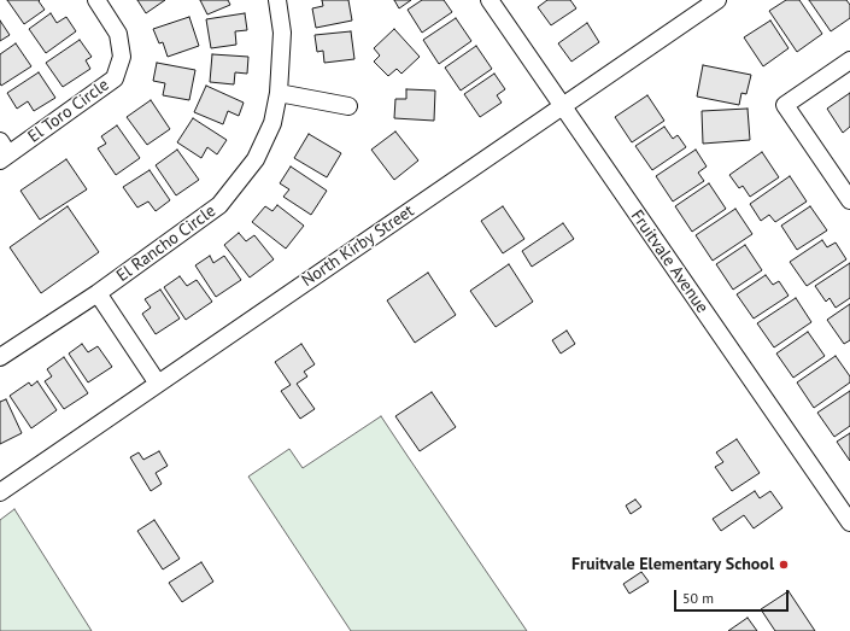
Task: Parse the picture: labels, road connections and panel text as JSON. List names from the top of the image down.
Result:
{
  "streets": {
    "street": [
      "El Toro Circle",
      "El Rancho Circle",
      "North Kirby Street",
      "Fruitvale Avenue"
    ]
  },
  "crossings": [
    ["North Kirby Street", "Fruitvale Avenue"]
  ],
  "places": ["Fruitvale Elementary School"],
  "scale_bar": "50 m"
}
